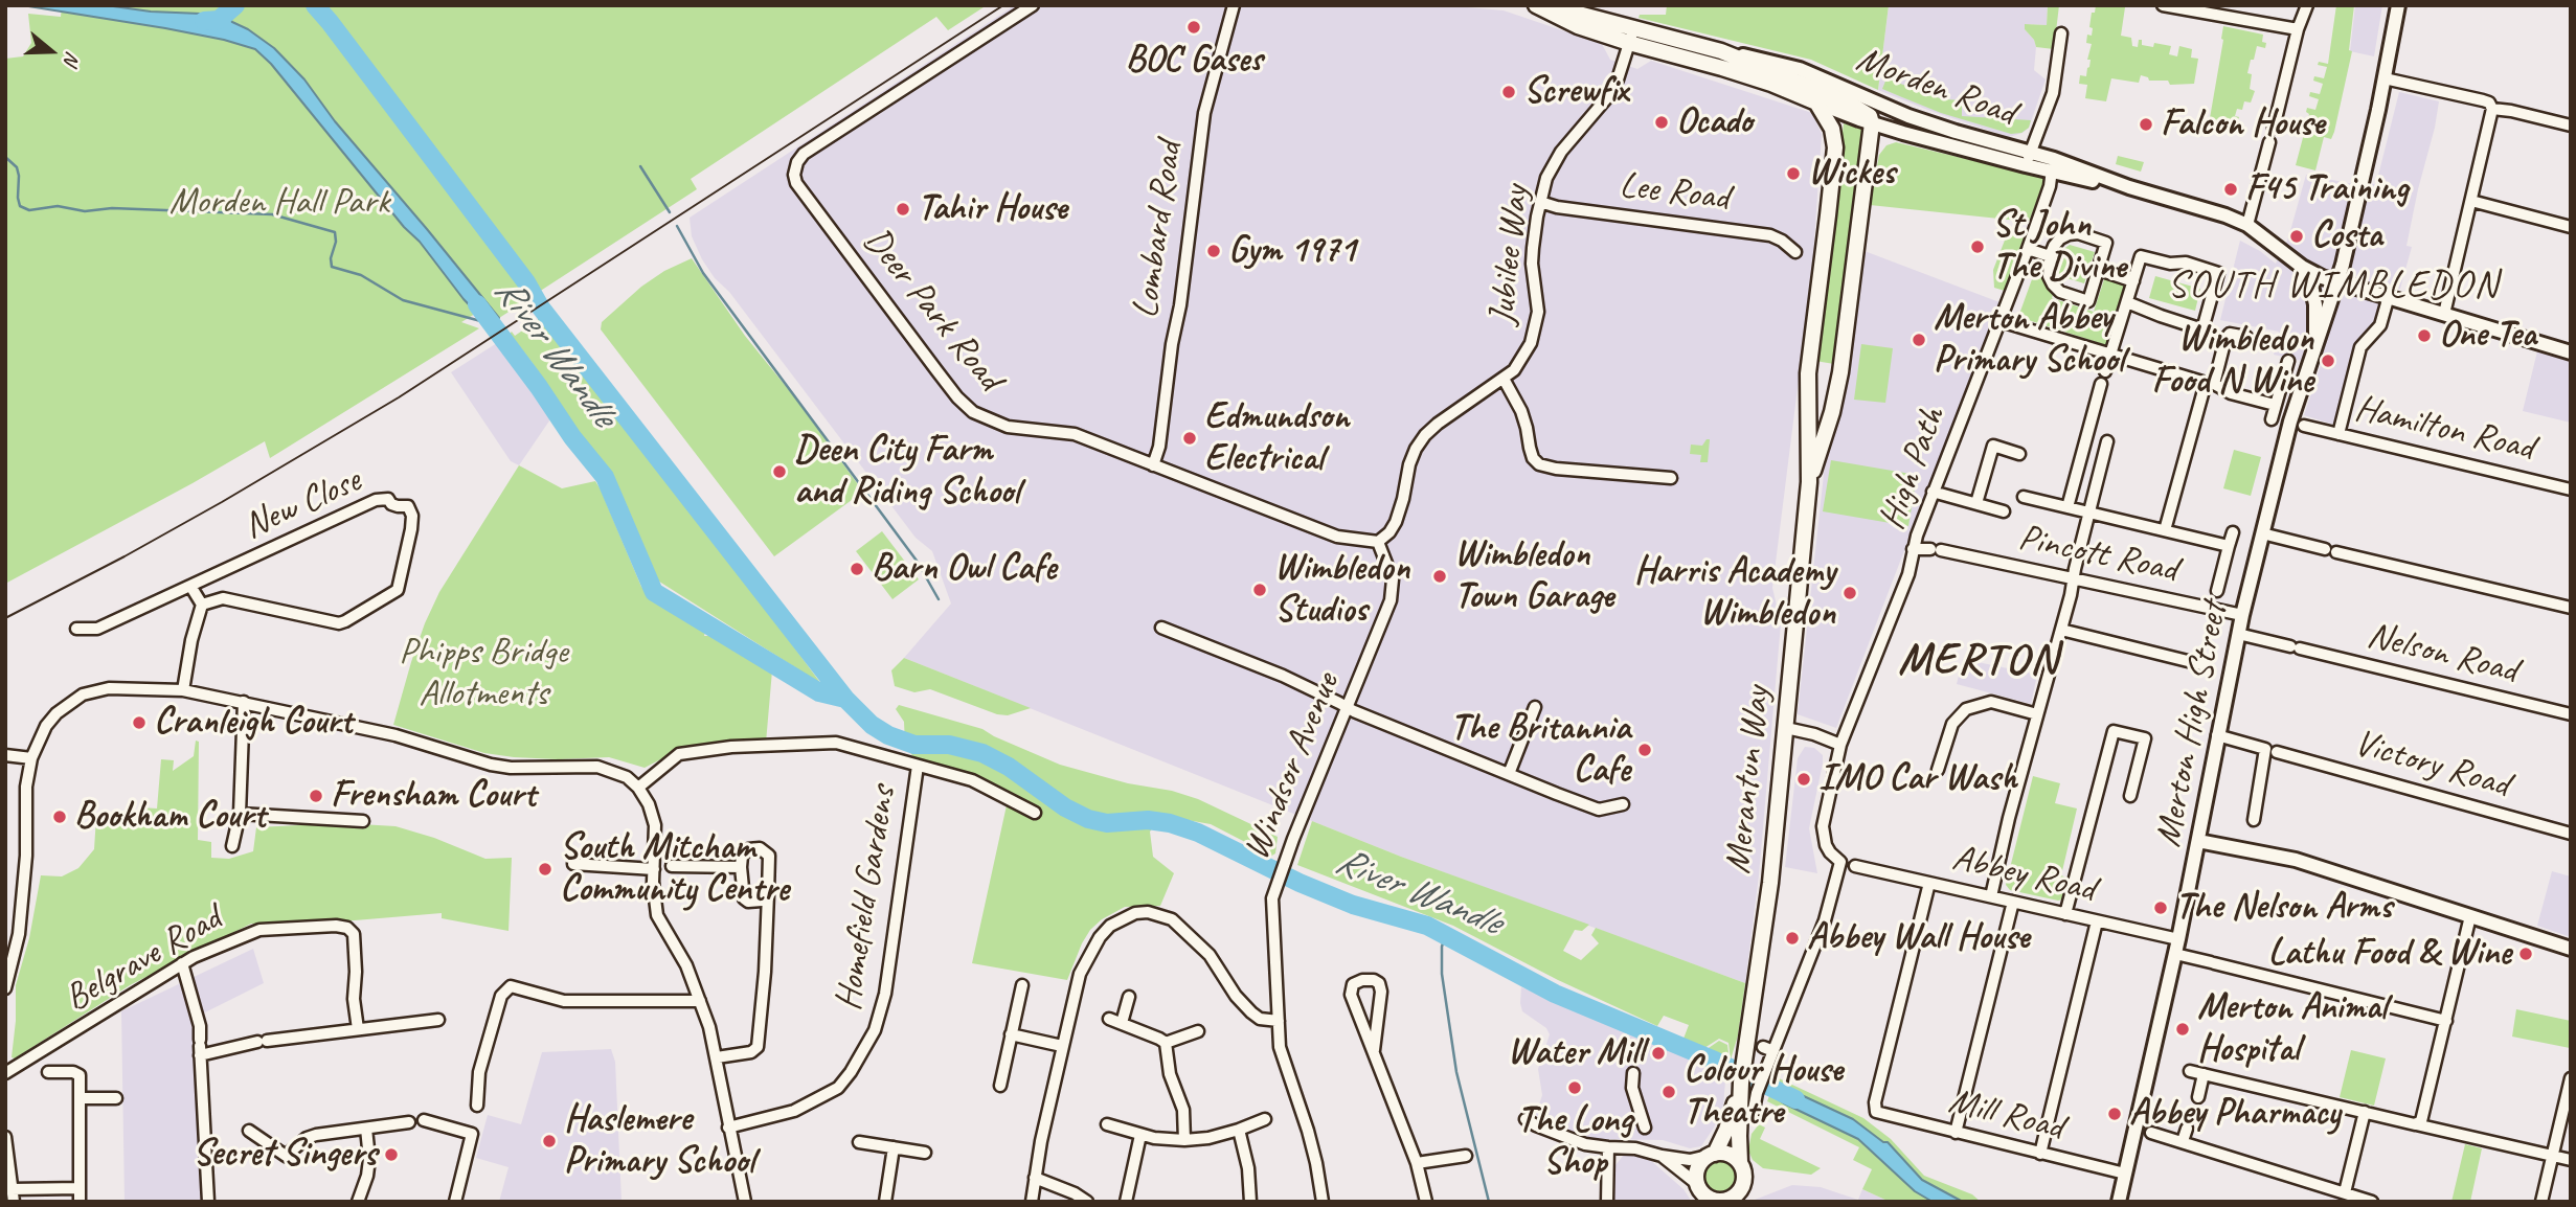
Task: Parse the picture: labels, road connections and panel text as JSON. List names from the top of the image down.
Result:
{
  "streets": {
    "highway": ["Morden Road", "Merantun Way"],
    "main road": ["Merton High Street"],
    "street": [
      "Lee Road",
      "Lombard Road",
      "Jubilee Way",
      "Deer Park Road",
      "Hamilton Road",
      "High Path",
      "New Close",
      "Pincott Road",
      "Nelson Road",
      "Victory Road",
      "Windsor Avenue",
      "Abbey Road",
      "Homefield Gardens",
      "Belgrave Road",
      "Mill Road"
    ]
  },
  "crossings": [
    ["Morden Road", "Jubilee Way"],
    ["Morden Road", "High Path"],
    ["Morden Road", "Merton High Street"],
    ["Morden Road", "Merantun Way"],
    ["Lee Road", "Jubilee Way"],
    ["Lombard Road", "Deer Park Road"],
    ["Jubilee Way", "Deer Park Road"],
    ["Jubilee Way", "Windsor Avenue"],
    ["Deer Park Road", "Windsor Avenue"],
    ["High Path", "Pincott Road"],
    ["Pincott Road", "Merton High Street"],
    ["Nelson Road", "Merton High Street"],
    ["Merton High Street", "Abbey Road"],
    ["Merton High Street", "Mill Road"],
    ["Abbey Road", "Mill Road"]
  ],
  "districts": ["SOUTH WIMBLEDON", "MERTON"],
  "water": ["River Wandle"],
  "parks": ["Morden Hall Park", "Phipps Bridge Allotments"],
  "places": [
    "BOC Gases",
    "Screwfix",
    "Ocado",
    "Falcon House",
    "Wickes",
    "F45 Training",
    "Tahir House",
    "Costa",
    "St John The Divine",
    "Gym 1971",
    "One Tea",
    "Merton Abbey Primary School",
    "Wimbledon Food N Wine",
    "Edmundson Electrical",
    "Deen City Farm and Riding School",
    "Barn Owl Cafe",
    "Wimbledon Town Garage",
    "Wimbledon Studios",
    "Harris Academy Wimbledon",
    "Cranleigh Court",
    "The Britannia Cafe",
    "IMO Car Wash",
    "Frensham Court",
    "Bookham Court",
    "South Mitcham Community Centre",
    "The Nelson Arms",
    "Abbey Wall House",
    "Lathu Food & Wine",
    "Merton Animal Hospital",
    "Water Mill",
    "The Long Shop",
    "Colour House Theatre",
    "Abbey Pharmacy",
    "Haslemere Primary School",
    "Secret Singers"
  ],
  "north": "right"
}
